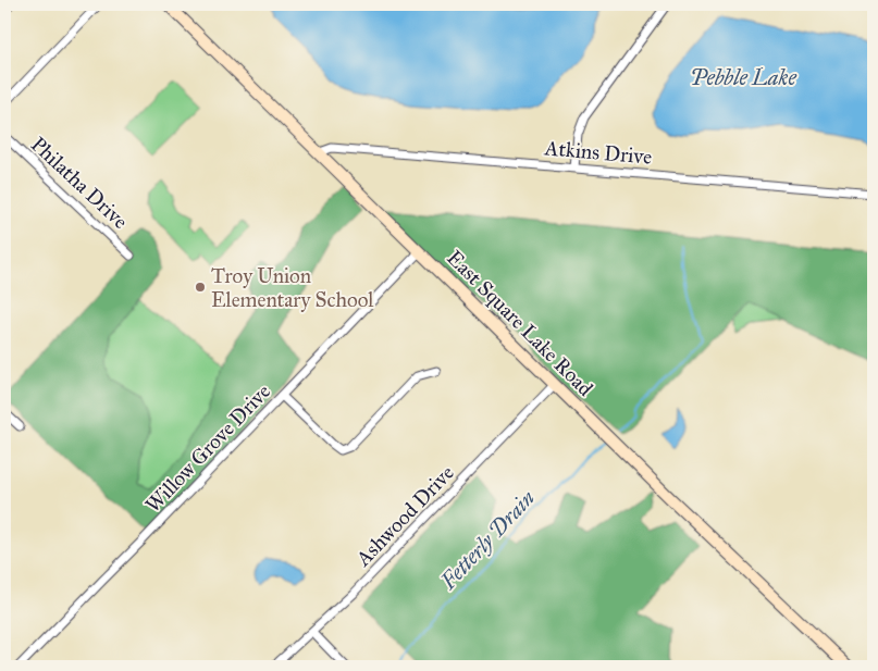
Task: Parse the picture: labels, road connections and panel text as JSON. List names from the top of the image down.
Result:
{
  "streets": {
    "main road": ["East Square Lake Road"],
    "street": [
      "Atkins Drive",
      "Philatha Drive",
      "Willow Grove Drive",
      "Ashwood Drive"
    ]
  },
  "crossings": [
    ["Atkins Drive", "East Square Lake Road"],
    ["East Square Lake Road", "Willow Grove Drive"],
    ["East Square Lake Road", "Ashwood Drive"]
  ],
  "water": ["Pebble Lake", "Fetterly Drain"],
  "places": ["Troy Union Elementary School"]
}
